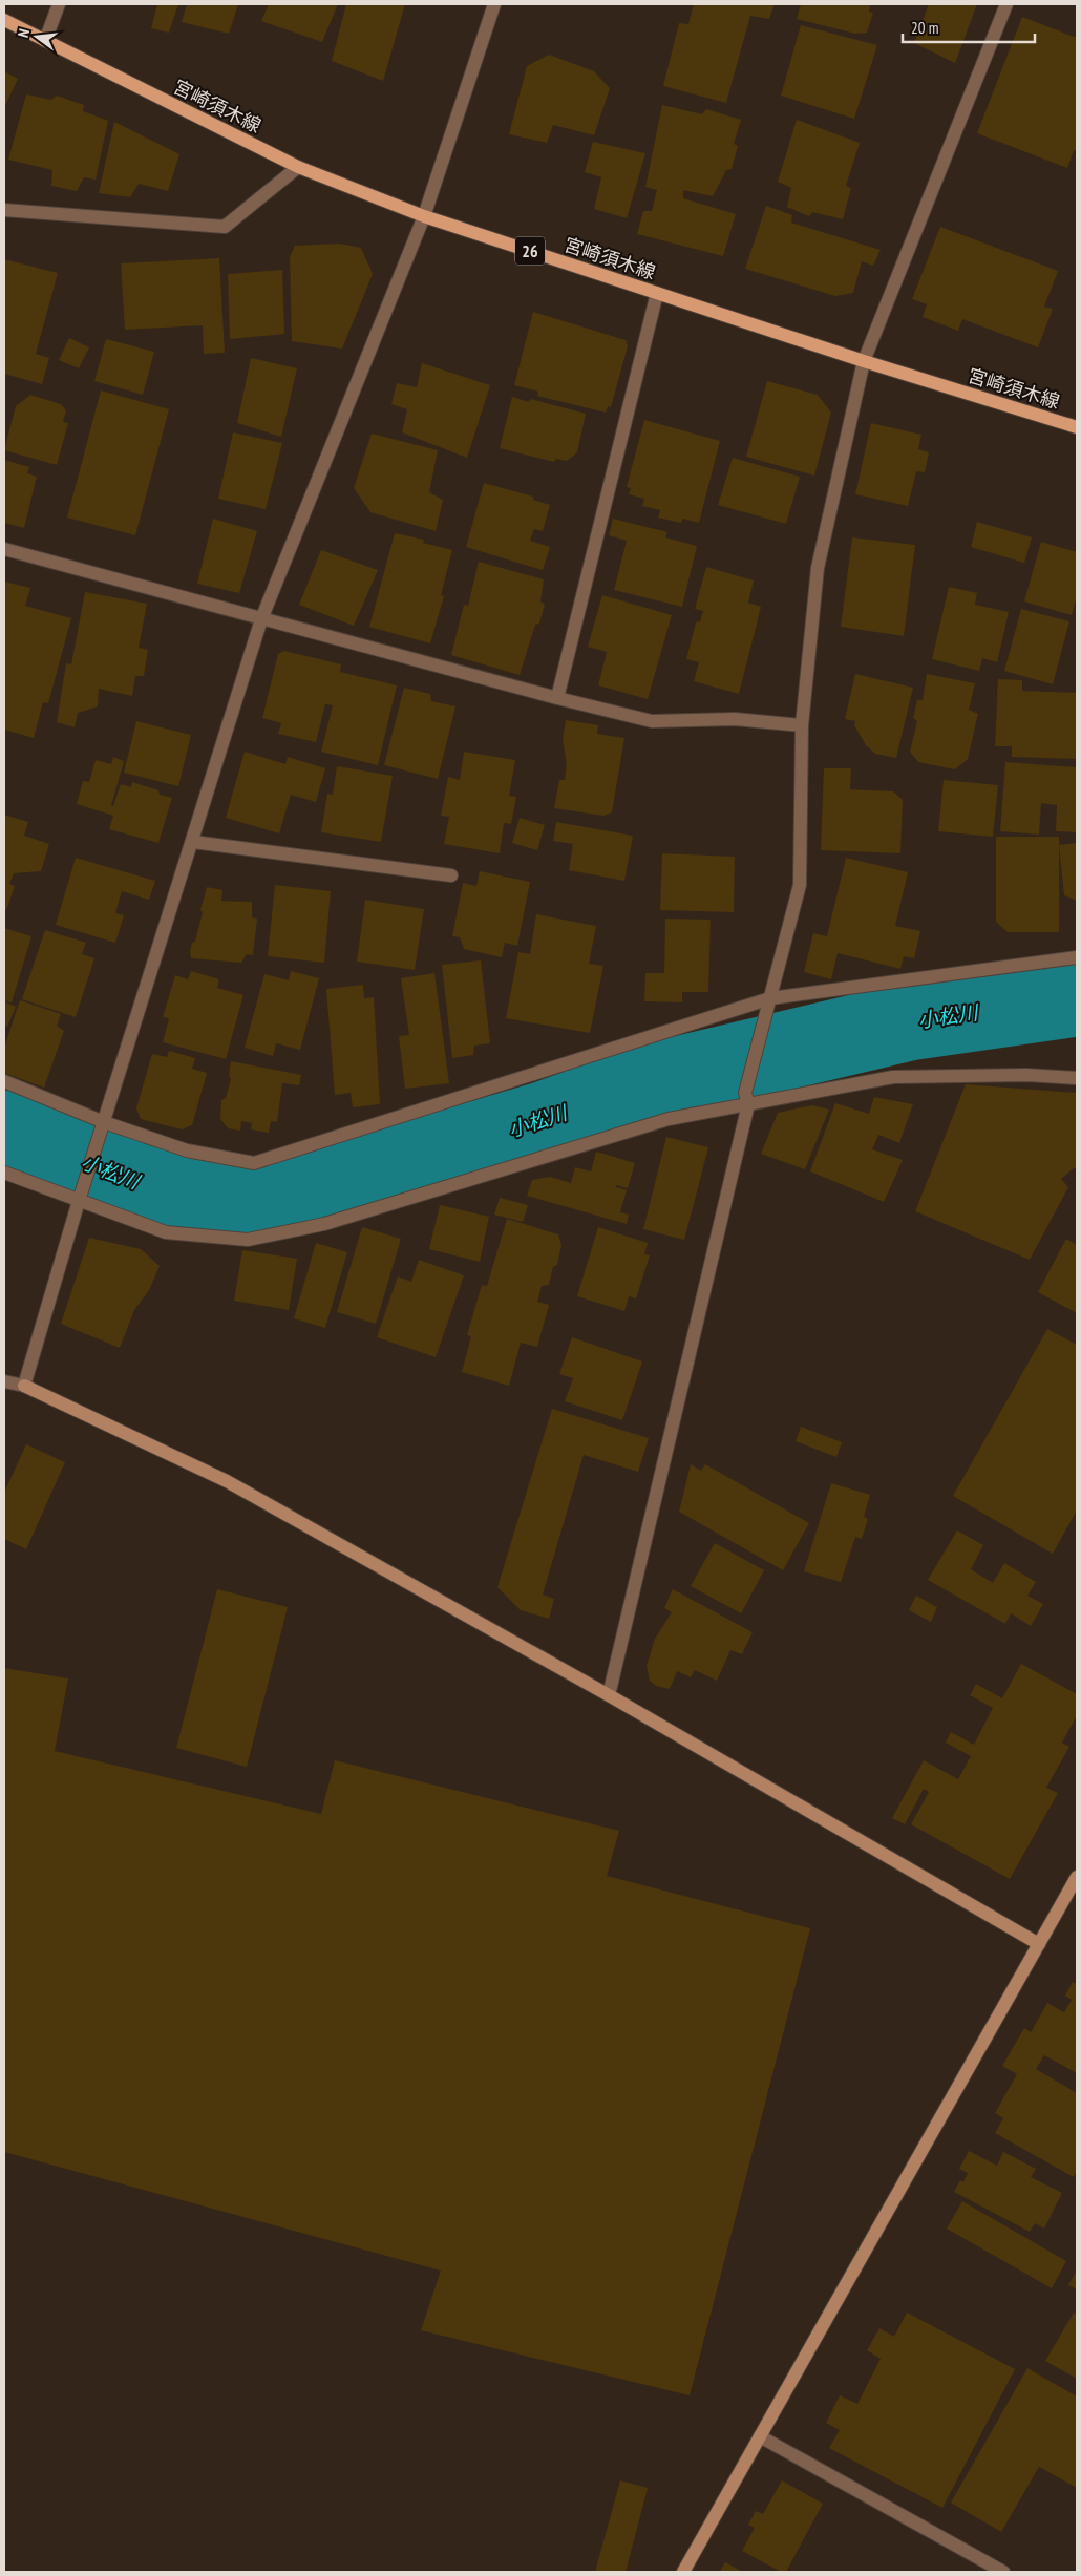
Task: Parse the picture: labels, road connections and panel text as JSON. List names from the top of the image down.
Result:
{
  "streets": {
    "main road": ["宮崎須木線", "26"]
  },
  "water": ["小松川"],
  "scale_bar": "20 m",
  "north": "left"
}
